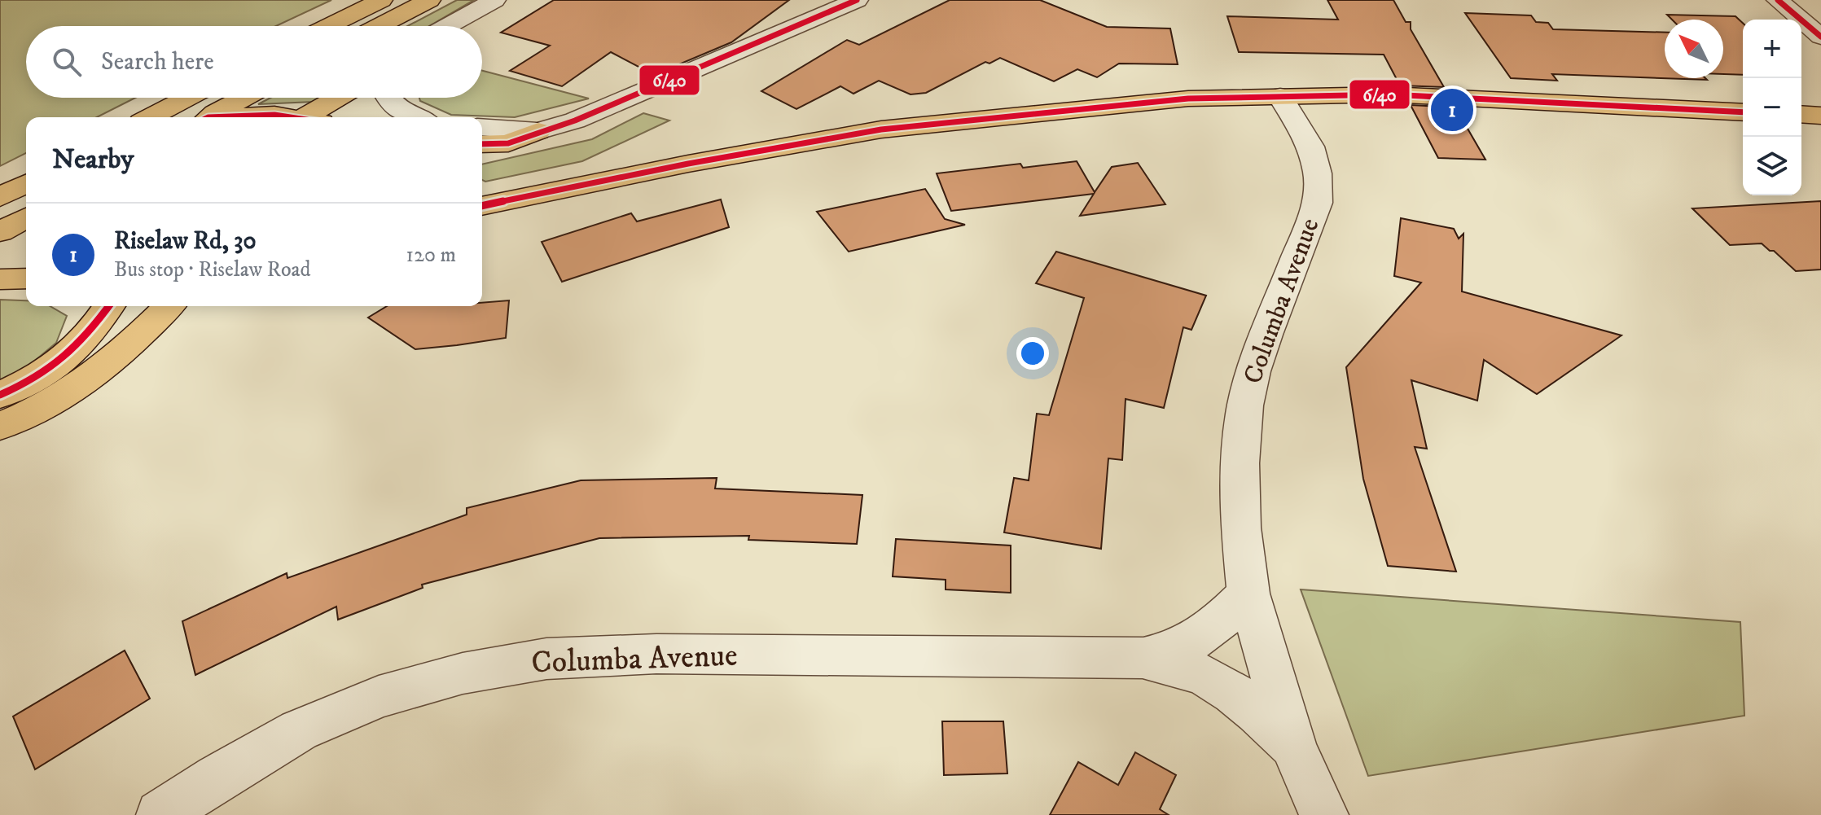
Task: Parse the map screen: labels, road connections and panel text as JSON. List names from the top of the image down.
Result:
{
  "streets": {
    "street": ["Columba Avenue"]
  },
  "lines": ["transit line 6/40"],
  "north": "top left",
  "page": {
    "map_buttons": ["+", "−"],
    "search": "Search here",
    "pins": "1",
    "heading": "Nearby",
    "list": [
      {
        "mark": "1",
        "name": "Riselaw Rd, 30",
        "note": "Bus stop · Riselaw Road",
        "value": "120 m"
      }
    ]
  }
}
